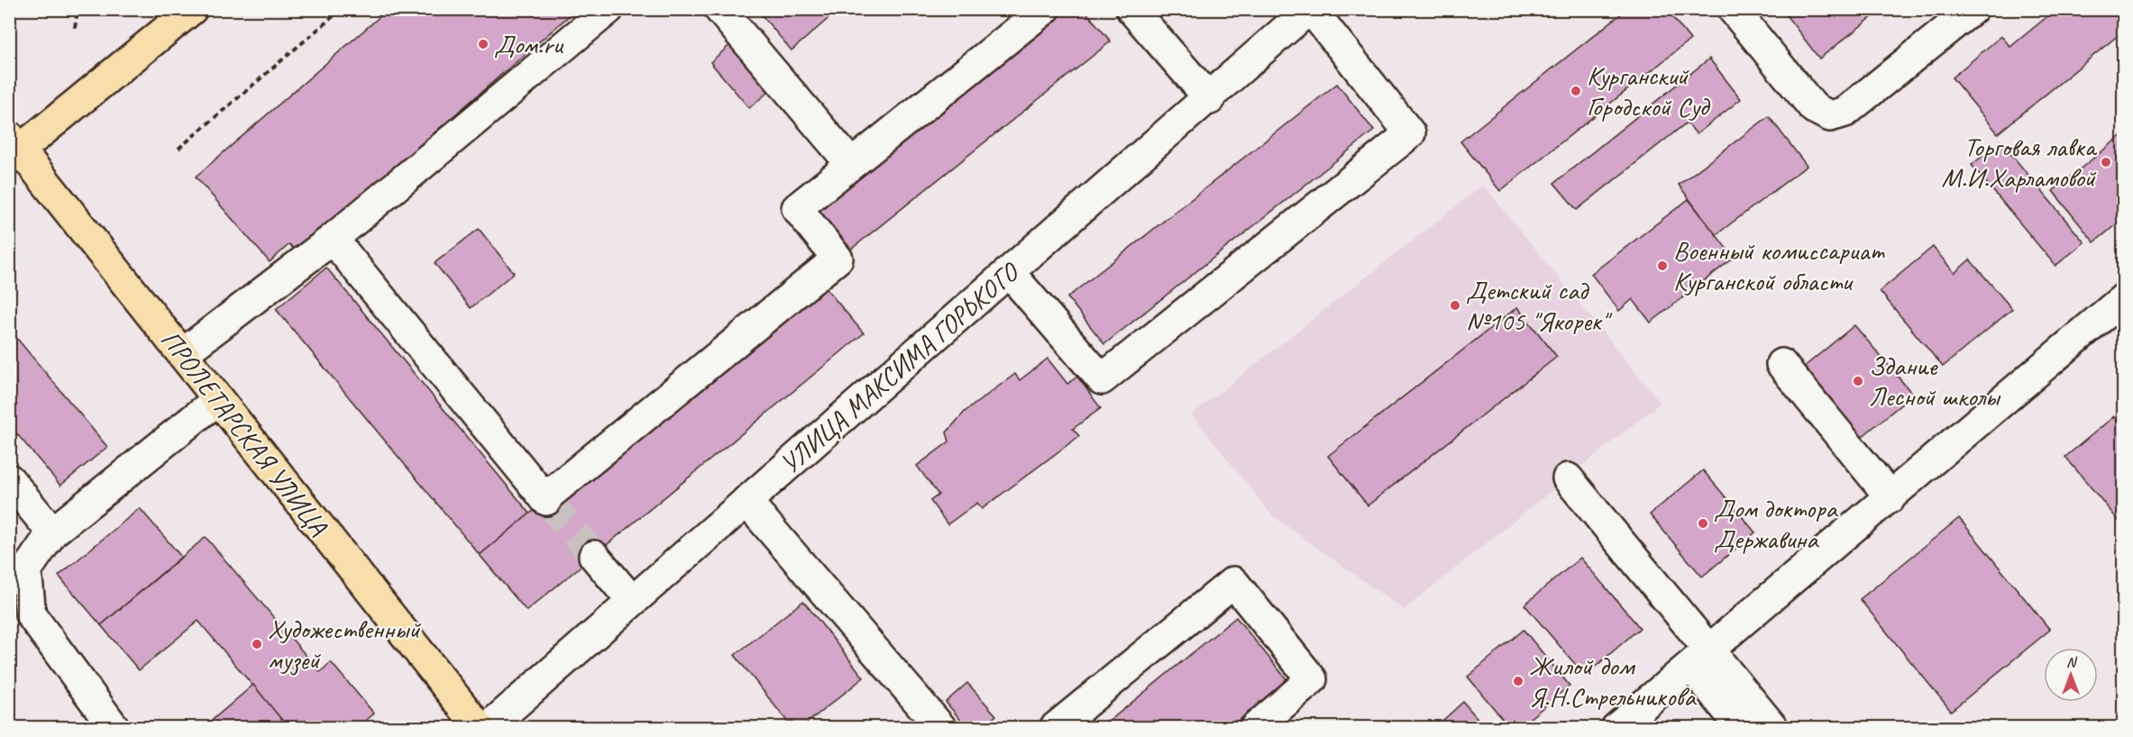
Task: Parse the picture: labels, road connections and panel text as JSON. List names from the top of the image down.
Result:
{
  "streets": {
    "main road": ["ПРОЛЕТАРСКАЯ УЛИЦА"],
    "street": ["УЛИЦА МАКСИМА ГОРЬКОГО"]
  },
  "places": [
    "Дом.ru",
    "Курганский Городской Суд",
    "Торговая лавка М.И.Харламовой",
    "Военный комиссариат Курганской области",
    "Детский сад №105 \"Якорек\"",
    "Здание Лесной школы",
    "Дом доктора Державина",
    "Художественный музей",
    "Жилой дом Я.Н.Стрельникова"
  ],
  "north": "top"
}
